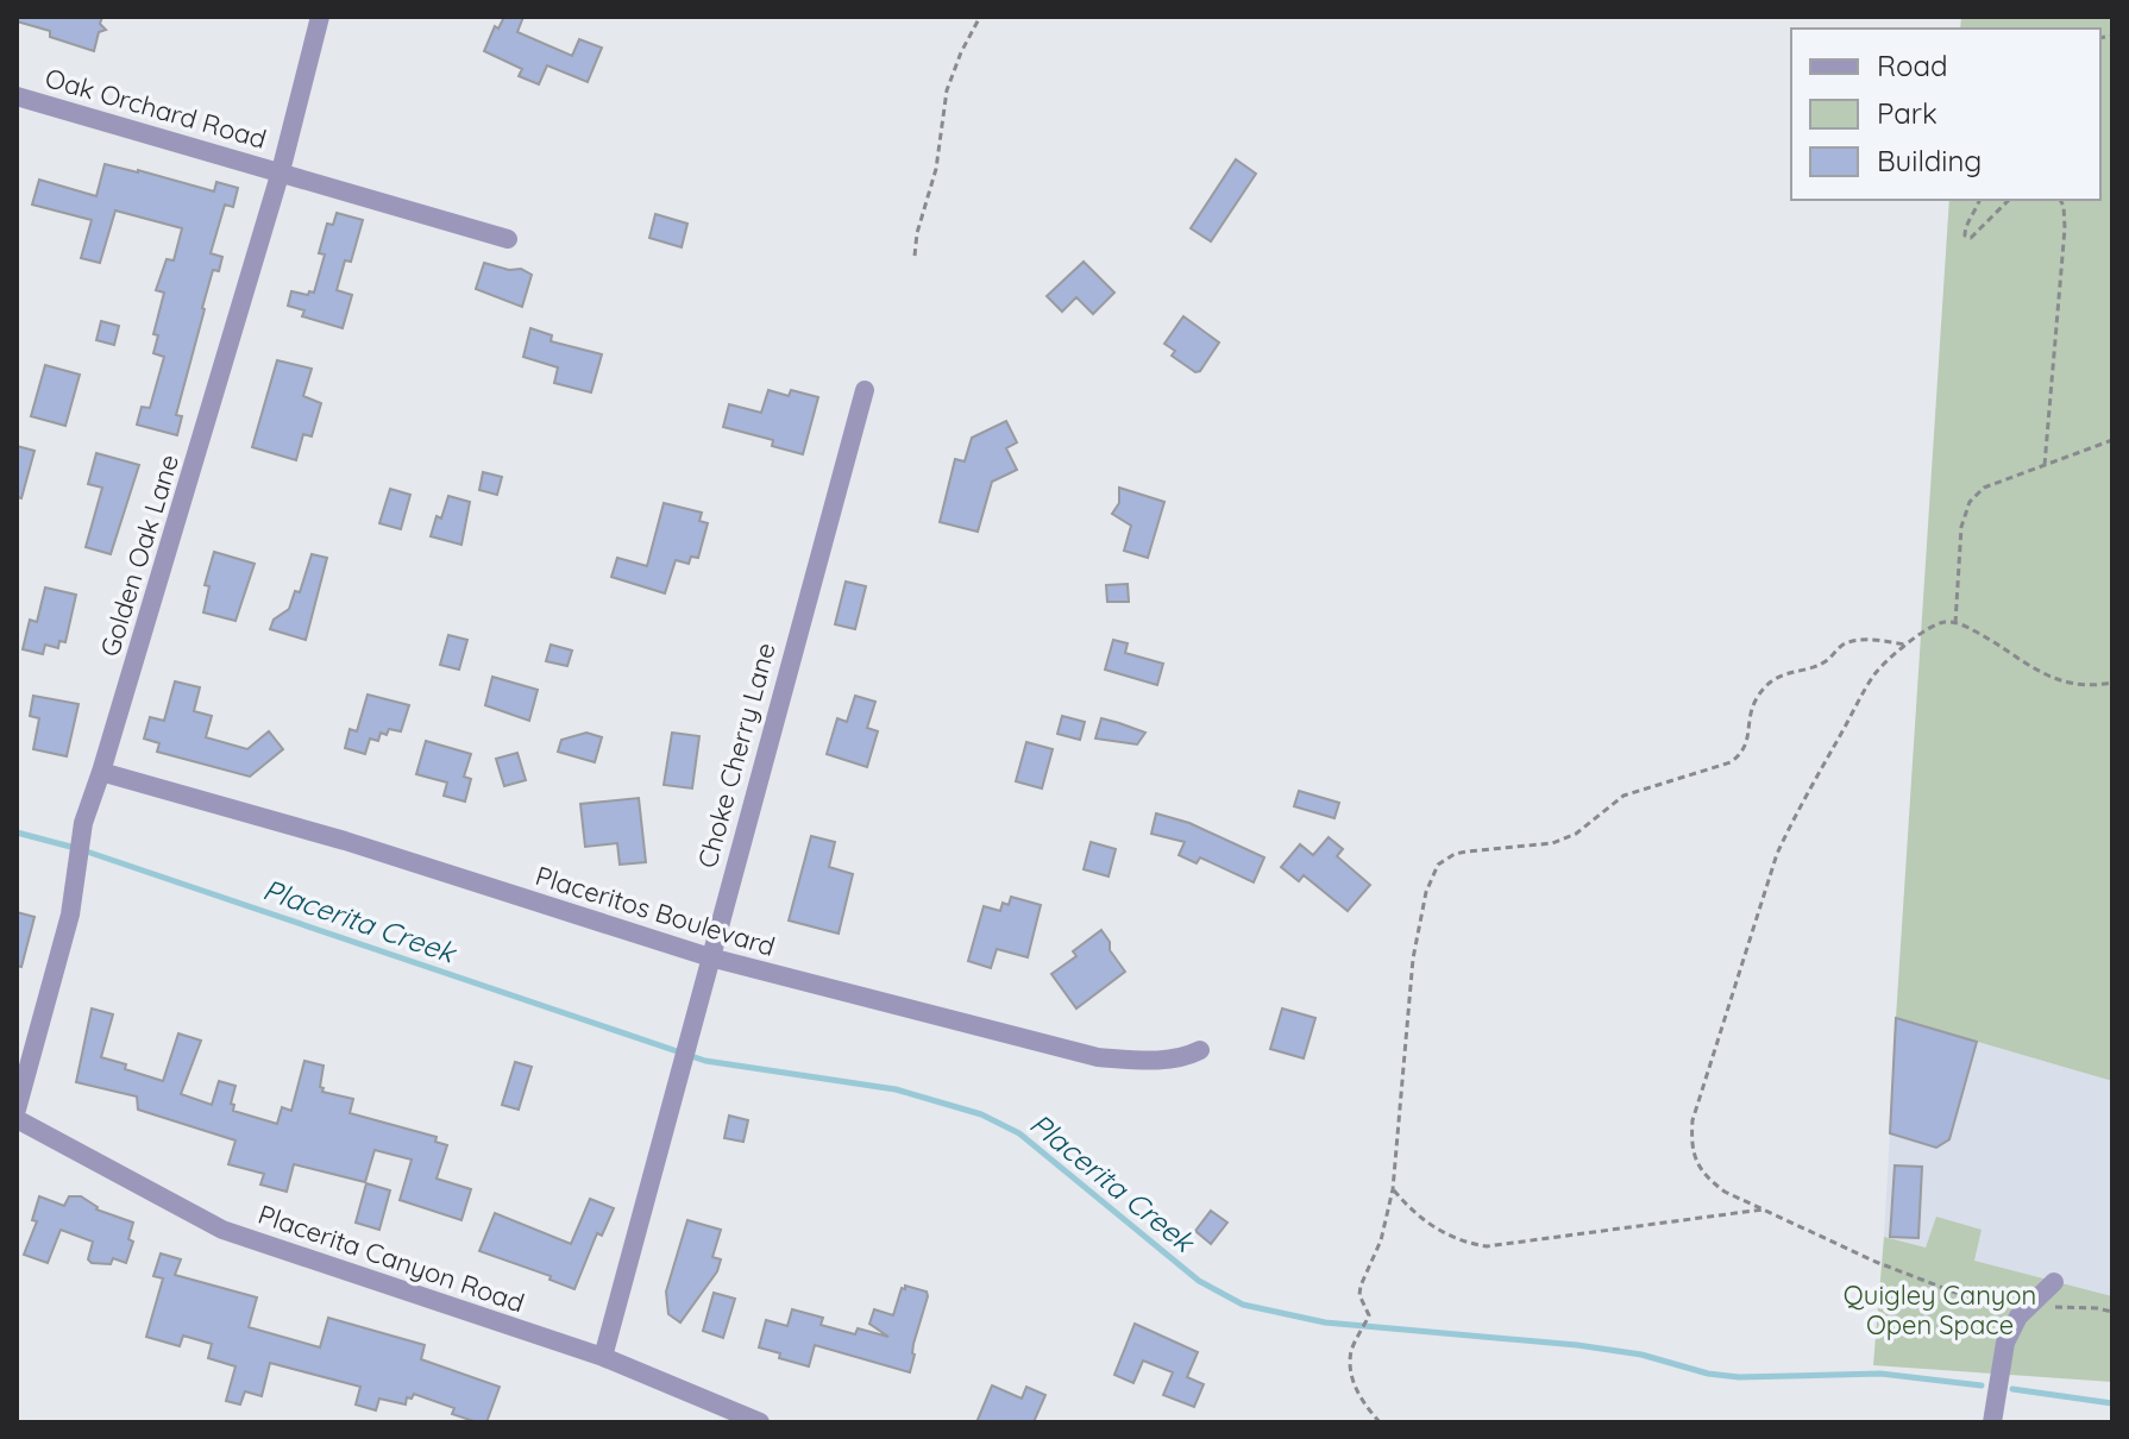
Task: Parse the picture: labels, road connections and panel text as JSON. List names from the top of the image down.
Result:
{
  "streets": {
    "street": [
      "Oak Orchard Road",
      "Golden Oak Lane",
      "Choke Cherry Lane",
      "Placeritos Boulevard",
      "Placerita Canyon Road"
    ]
  },
  "crossings": [
    ["Oak Orchard Road", "Golden Oak Lane"],
    ["Golden Oak Lane", "Placeritos Boulevard"],
    ["Choke Cherry Lane", "Placeritos Boulevard"],
    ["Choke Cherry Lane", "Placerita Canyon Road"]
  ],
  "water": ["Placerita Creek"],
  "parks": ["Quigley Canyon Open Space"],
  "legend": ["Road", "Park", "Building"]
}
